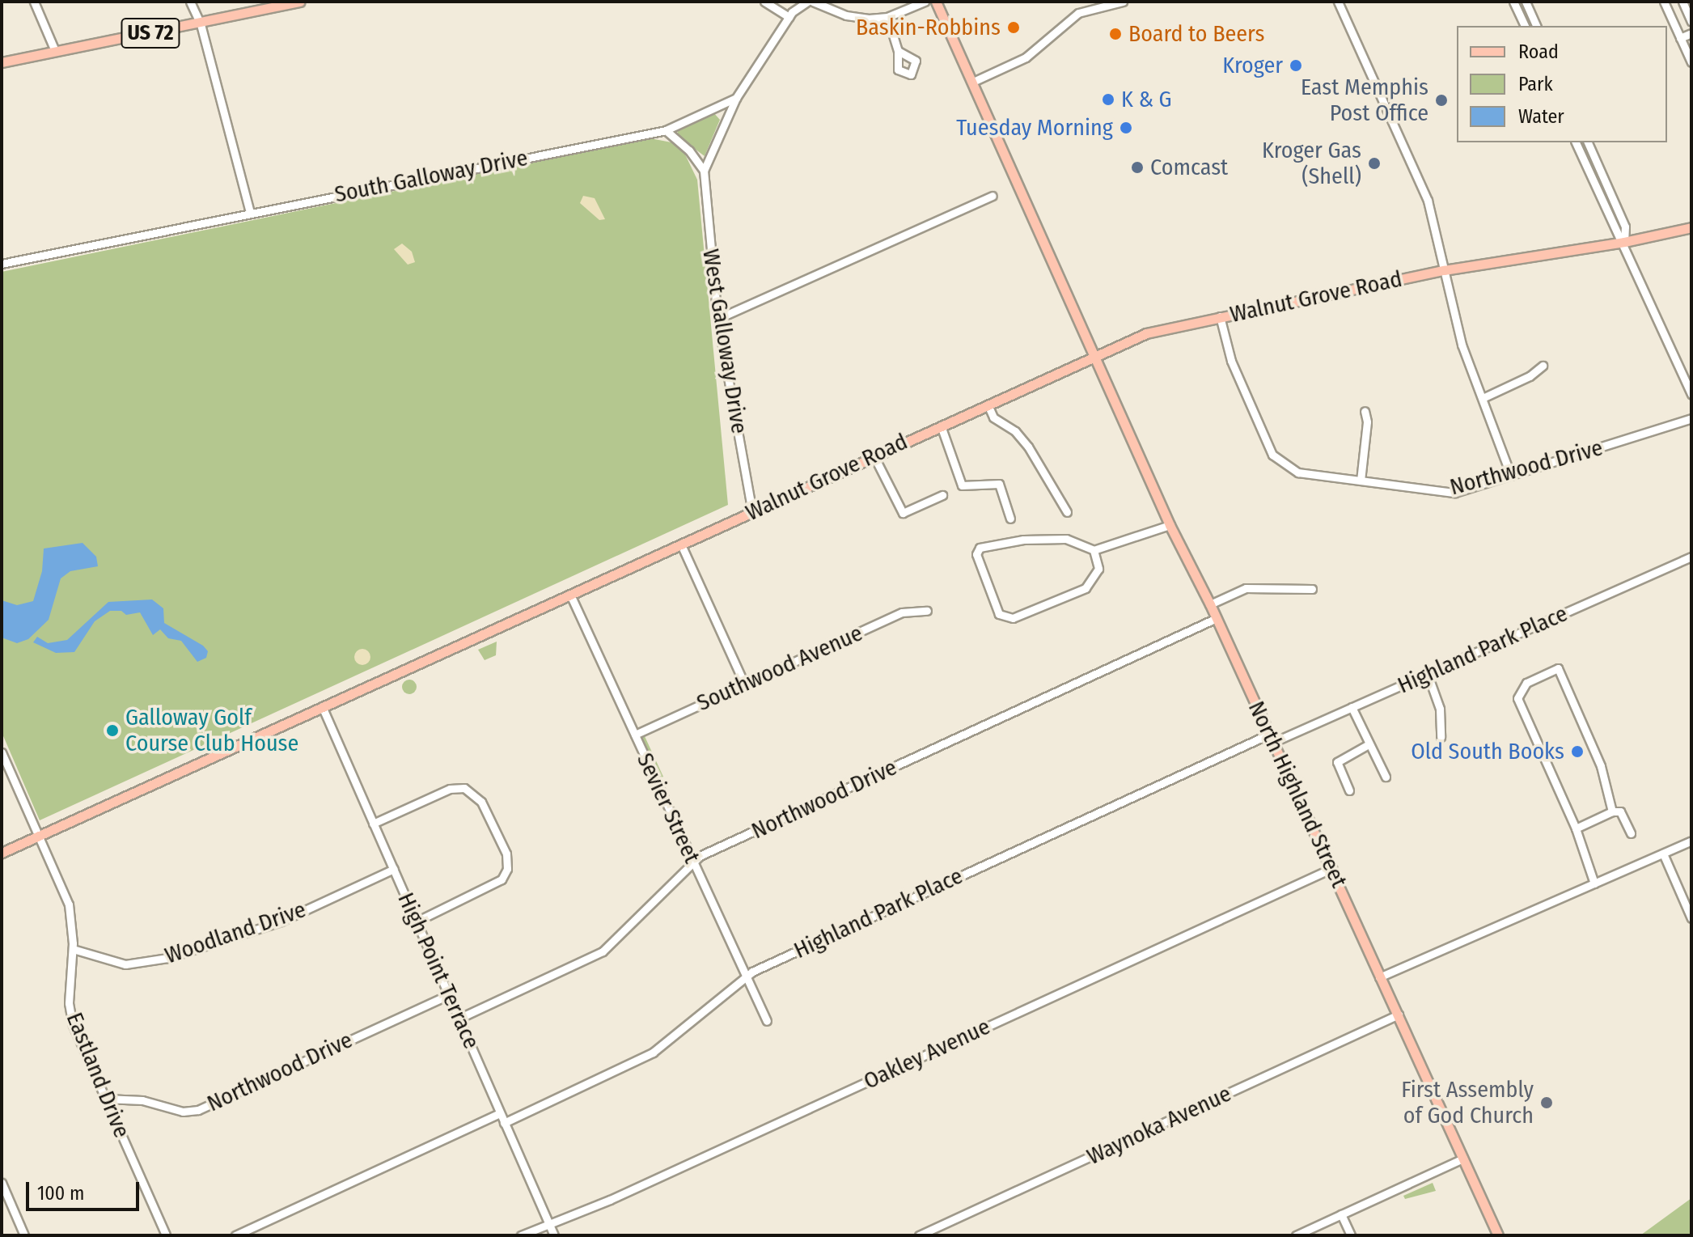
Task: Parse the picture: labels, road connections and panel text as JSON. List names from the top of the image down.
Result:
{
  "streets": {
    "main road": ["US 72", "Walnut Grove Road", "North Highland Street"],
    "street": [
      "South Galloway Drive",
      "West Galloway Drive",
      "Northwood Drive",
      "Highland Park Place",
      "Southwood Avenue",
      "Sevier Street",
      "Woodland Drive",
      "High Point Terrace",
      "Oakley Avenue",
      "Eastland Drive",
      "Waynoka Avenue"
    ]
  },
  "crossings": [
    ["South Galloway Drive", "West Galloway Drive"],
    ["Walnut Grove Road", "West Galloway Drive"],
    ["Walnut Grove Road", "Northwood Drive"],
    ["Walnut Grove Road", "North Highland Street"],
    ["Walnut Grove Road", "Sevier Street"],
    ["Walnut Grove Road", "High Point Terrace"],
    ["Walnut Grove Road", "Eastland Drive"],
    ["Northwood Drive", "North Highland Street"],
    ["Northwood Drive", "Sevier Street"],
    ["Northwood Drive", "High Point Terrace"],
    ["Northwood Drive", "Eastland Drive"],
    ["Highland Park Place", "North Highland Street"],
    ["Highland Park Place", "Sevier Street"],
    ["Highland Park Place", "High Point Terrace"],
    ["Southwood Avenue", "Sevier Street"],
    ["North Highland Street", "Oakley Avenue"],
    ["North Highland Street", "Waynoka Avenue"],
    ["Woodland Drive", "High Point Terrace"],
    ["Woodland Drive", "Eastland Drive"],
    ["High Point Terrace", "Oakley Avenue"]
  ],
  "places": [
    "Baskin-Robbins",
    "Board to Beers",
    "Kroger",
    "K & G",
    "East Memphis Post Office",
    "Tuesday Morning",
    "Kroger Gas (Shell)",
    "Comcast",
    "Galloway Golf Course Club House",
    "Old South Books",
    "First Assembly of God Church"
  ],
  "legend": ["Road", "Park", "Water"],
  "scale_bar": "100 m"
}
